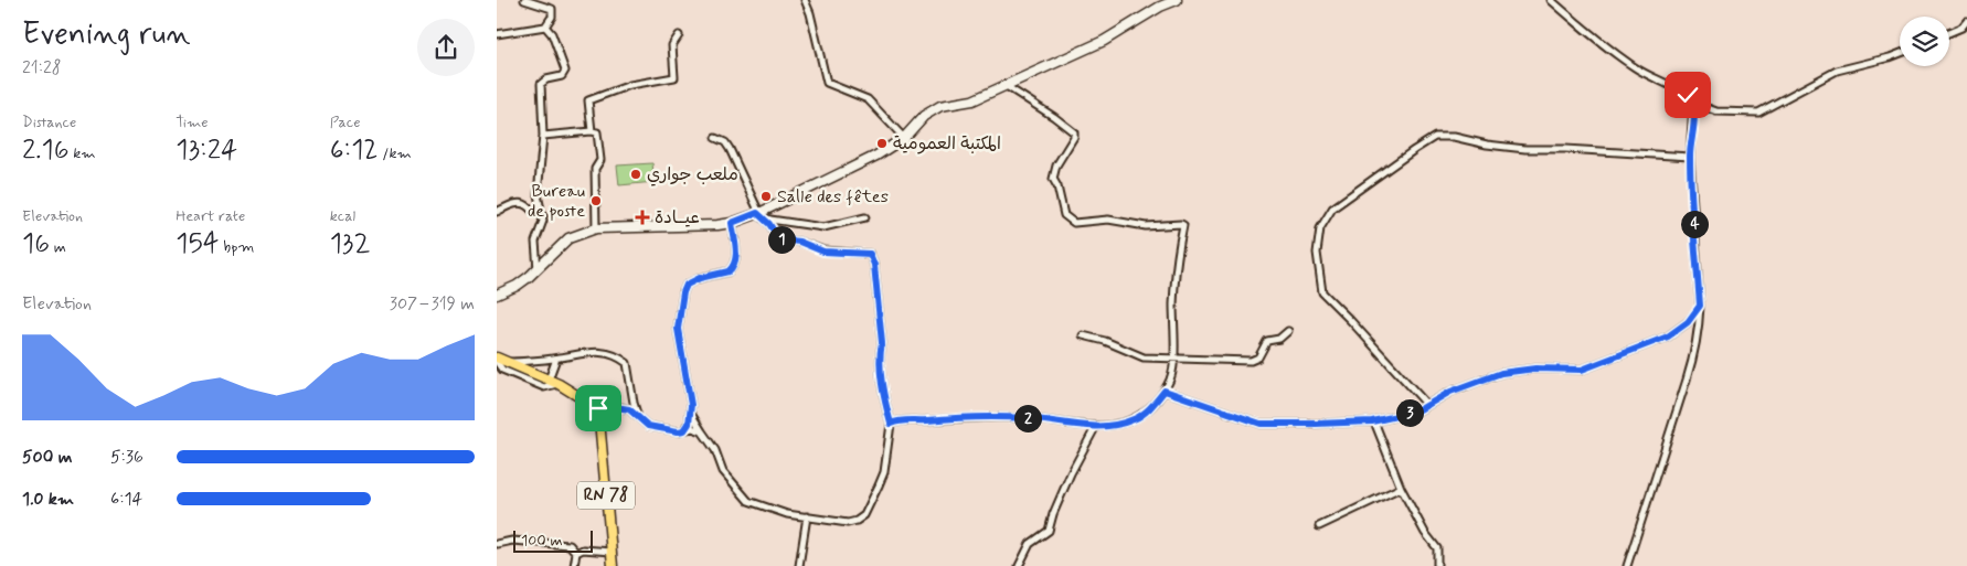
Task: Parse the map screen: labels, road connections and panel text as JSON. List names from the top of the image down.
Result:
{
  "streets": {
    "main road": ["RN 78"]
  },
  "places": {
    "other": [
      "المكتبة العمومية",
      "ملعب جواري",
      "Salle des fêtes",
      "Bureau de poste"
    ],
    "health": ["عيــادة"]
  },
  "scale_bar": "100 m",
  "page": {
    "heading": ["Evening run", "21:28"],
    "stats": [
      ["Distance", "2.16 km"],
      ["Time", "13:24"],
      ["Pace", "6:12 /km"],
      ["Elevation", "16 m"],
      ["Heart rate", "154 bpm"],
      ["kcal", "132"]
    ],
    "pins": [
      "4",
      "1",
      "3",
      "2"
    ],
    "chart": ["Elevation", "307–319 m"],
    "list": [
      {
        "name": "500 m",
        "note": "5:36"
      },
      {
        "name": "1.0 km",
        "note": "6:14"
      }
    ],
    "scale": "100 m"
  }
}
